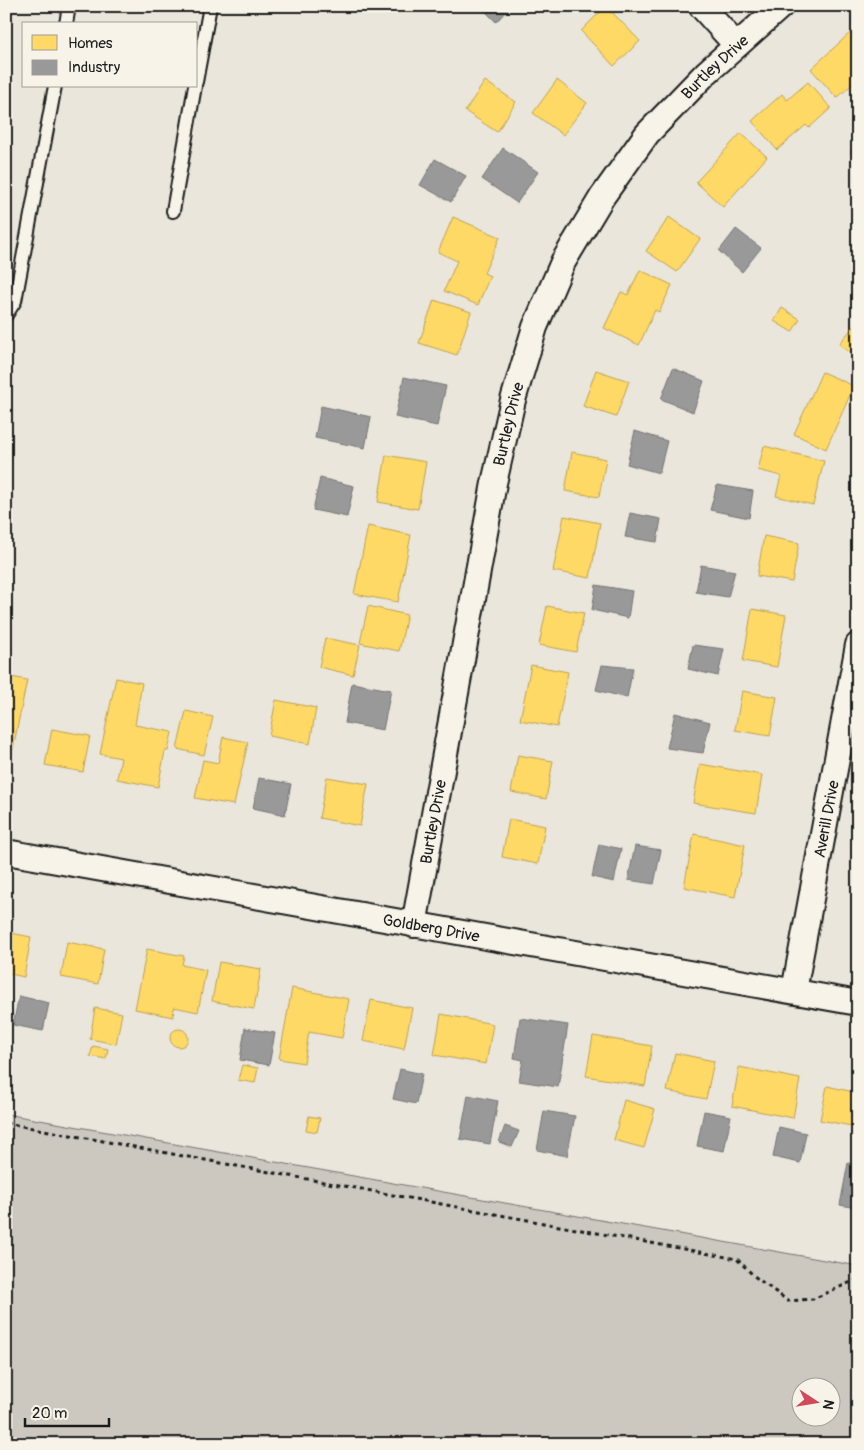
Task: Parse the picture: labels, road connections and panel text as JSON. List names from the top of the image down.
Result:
{
  "streets": {
    "street": ["Burtley Drive", "Averill Drive", "Goldberg Drive"]
  },
  "crossings": [
    ["Burtley Drive", "Goldberg Drive"],
    ["Averill Drive", "Goldberg Drive"]
  ],
  "legend": ["Homes", "Industry"],
  "scale_bar": "20 m",
  "north": "right"
}
